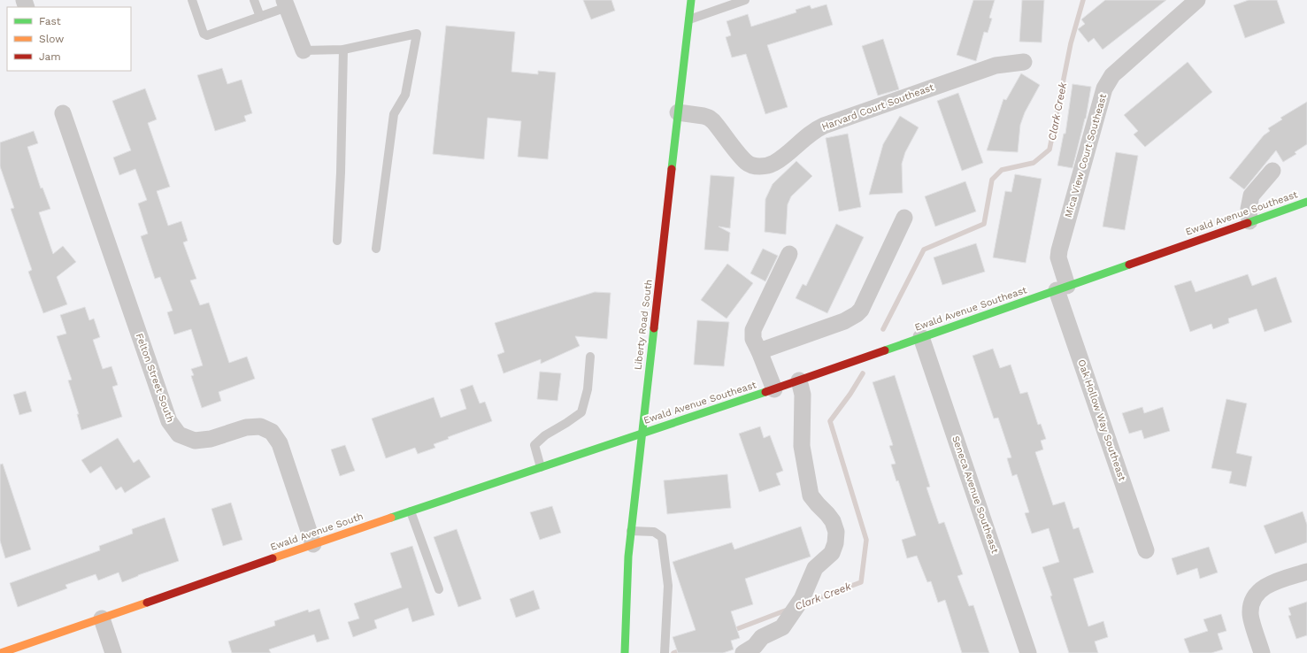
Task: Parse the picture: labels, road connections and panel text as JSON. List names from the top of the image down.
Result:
{
  "streets": {
    "street": [
      "Harvard Court Southeast",
      "Mica View Court Southeast",
      "Ewald Avenue Southeast",
      "Liberty Road South",
      "Felton Street South",
      "Oak Hollow Way Southeast",
      "Seneca Avenue Southeast",
      "Ewald Avenue South"
    ]
  },
  "crossings": [
    ["Harvard Court Southeast", "Liberty Road South"],
    ["Mica View Court Southeast", "Ewald Avenue Southeast"],
    ["Mica View Court Southeast", "Oak Hollow Way Southeast"],
    ["Ewald Avenue Southeast", "Liberty Road South"],
    ["Ewald Avenue Southeast", "Oak Hollow Way Southeast"],
    ["Ewald Avenue Southeast", "Seneca Avenue Southeast"],
    ["Ewald Avenue Southeast", "Ewald Avenue South"],
    ["Liberty Road South", "Ewald Avenue South"],
    ["Felton Street South", "Ewald Avenue South"]
  ],
  "water": ["Clark Creek"],
  "legend": ["Fast", "Slow", "Jam"]
}
